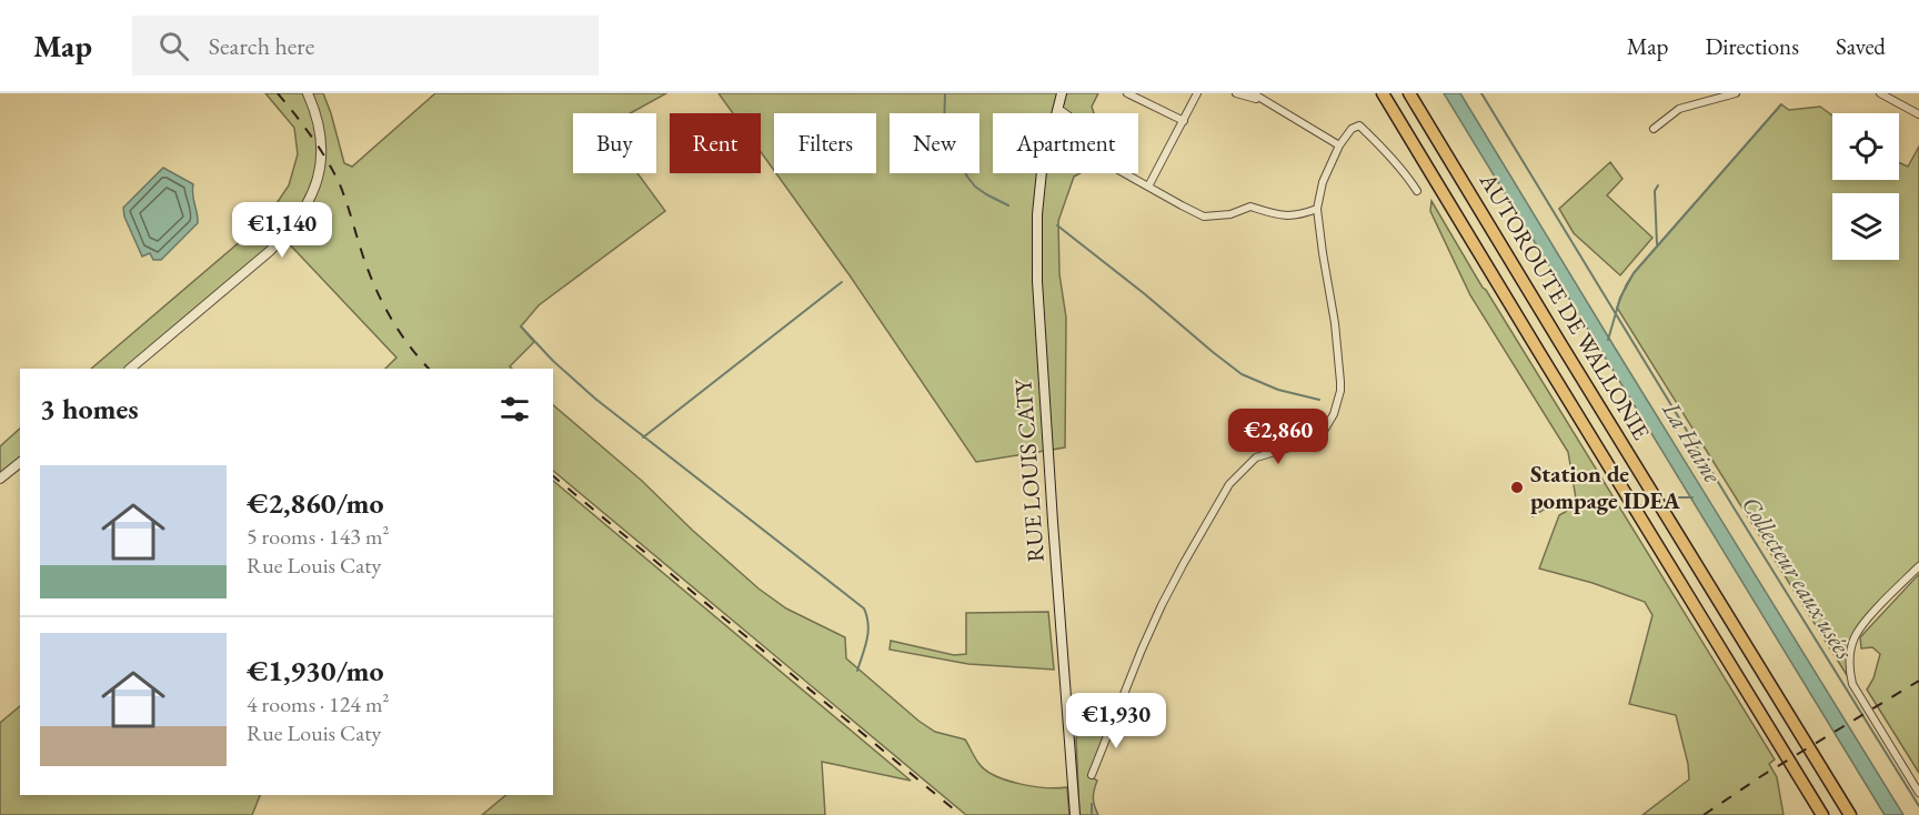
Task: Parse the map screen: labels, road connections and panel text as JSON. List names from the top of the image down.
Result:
{
  "streets": {
    "highway": ["AUTOROUTE DE WALLONIE"],
    "main road": ["RUE LOUIS CATY"]
  },
  "water": ["La Haine", "Collecteur eaux usées"],
  "places": ["Station de pompage IDEA"],
  "page": {
    "header": "Map",
    "search": "Search here",
    "nav": ["Map", "Directions", "Saved"],
    "chip": [
      "Buy",
      "Rent",
      "Filters",
      "New",
      "Apartment"
    ],
    "price": ["€1,140", "€2,860", "€1,930"],
    "heading": "3 homes",
    "list": [
      {
        "name": "€2,860/mo",
        "note": "5 rooms · 143 m² · Rue Louis Caty"
      },
      {
        "name": "€1,930/mo",
        "note": "4 rooms · 124 m² · Rue Louis Caty"
      }
    ]
  }
}
